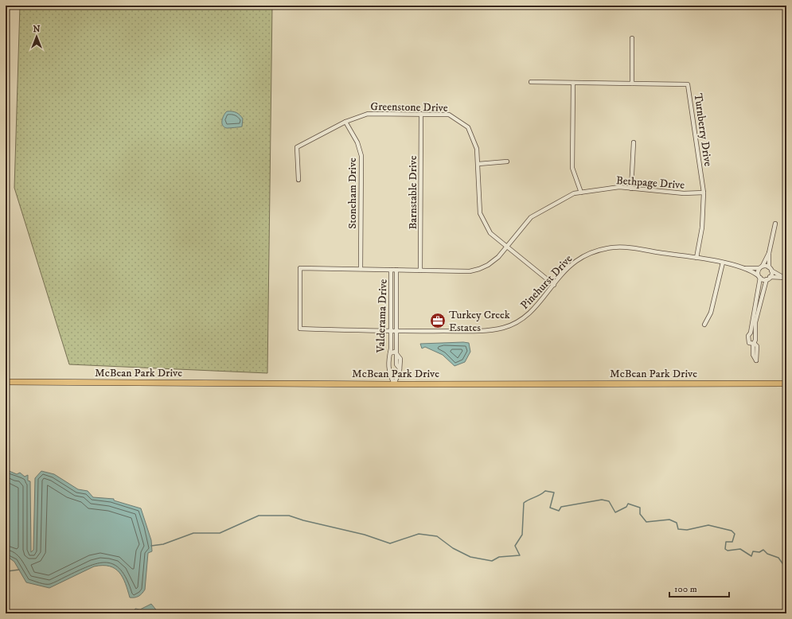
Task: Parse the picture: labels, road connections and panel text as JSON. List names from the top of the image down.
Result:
{
  "streets": {
    "main road": ["McBean Park Drive"],
    "street": [
      "Greenstone Drive",
      "Turnberry Drive",
      "Bethpage Drive",
      "Barnstable Drive",
      "Stoneham Drive",
      "Pinehurst Drive",
      "Valderama Drive"
    ]
  },
  "crossings": [
    ["Greenstone Drive", "Bethpage Drive"],
    ["Greenstone Drive", "Barnstable Drive"],
    ["Greenstone Drive", "Stoneham Drive"],
    ["Greenstone Drive", "Pinehurst Drive"],
    ["Turnberry Drive", "Bethpage Drive"],
    ["Turnberry Drive", "Pinehurst Drive"],
    ["Bethpage Drive", "Barnstable Drive"],
    ["Bethpage Drive", "Stoneham Drive"],
    ["Bethpage Drive", "Pinehurst Drive"],
    ["Bethpage Drive", "Valderama Drive"],
    ["Stoneham Drive", "Pinehurst Drive"],
    ["Pinehurst Drive", "Valderama Drive"],
    ["Valderama Drive", "McBean Park Drive"]
  ],
  "places": {
    "office": ["Turkey Creek Estates"]
  },
  "scale_bar": "100 m",
  "north": "top"
}
